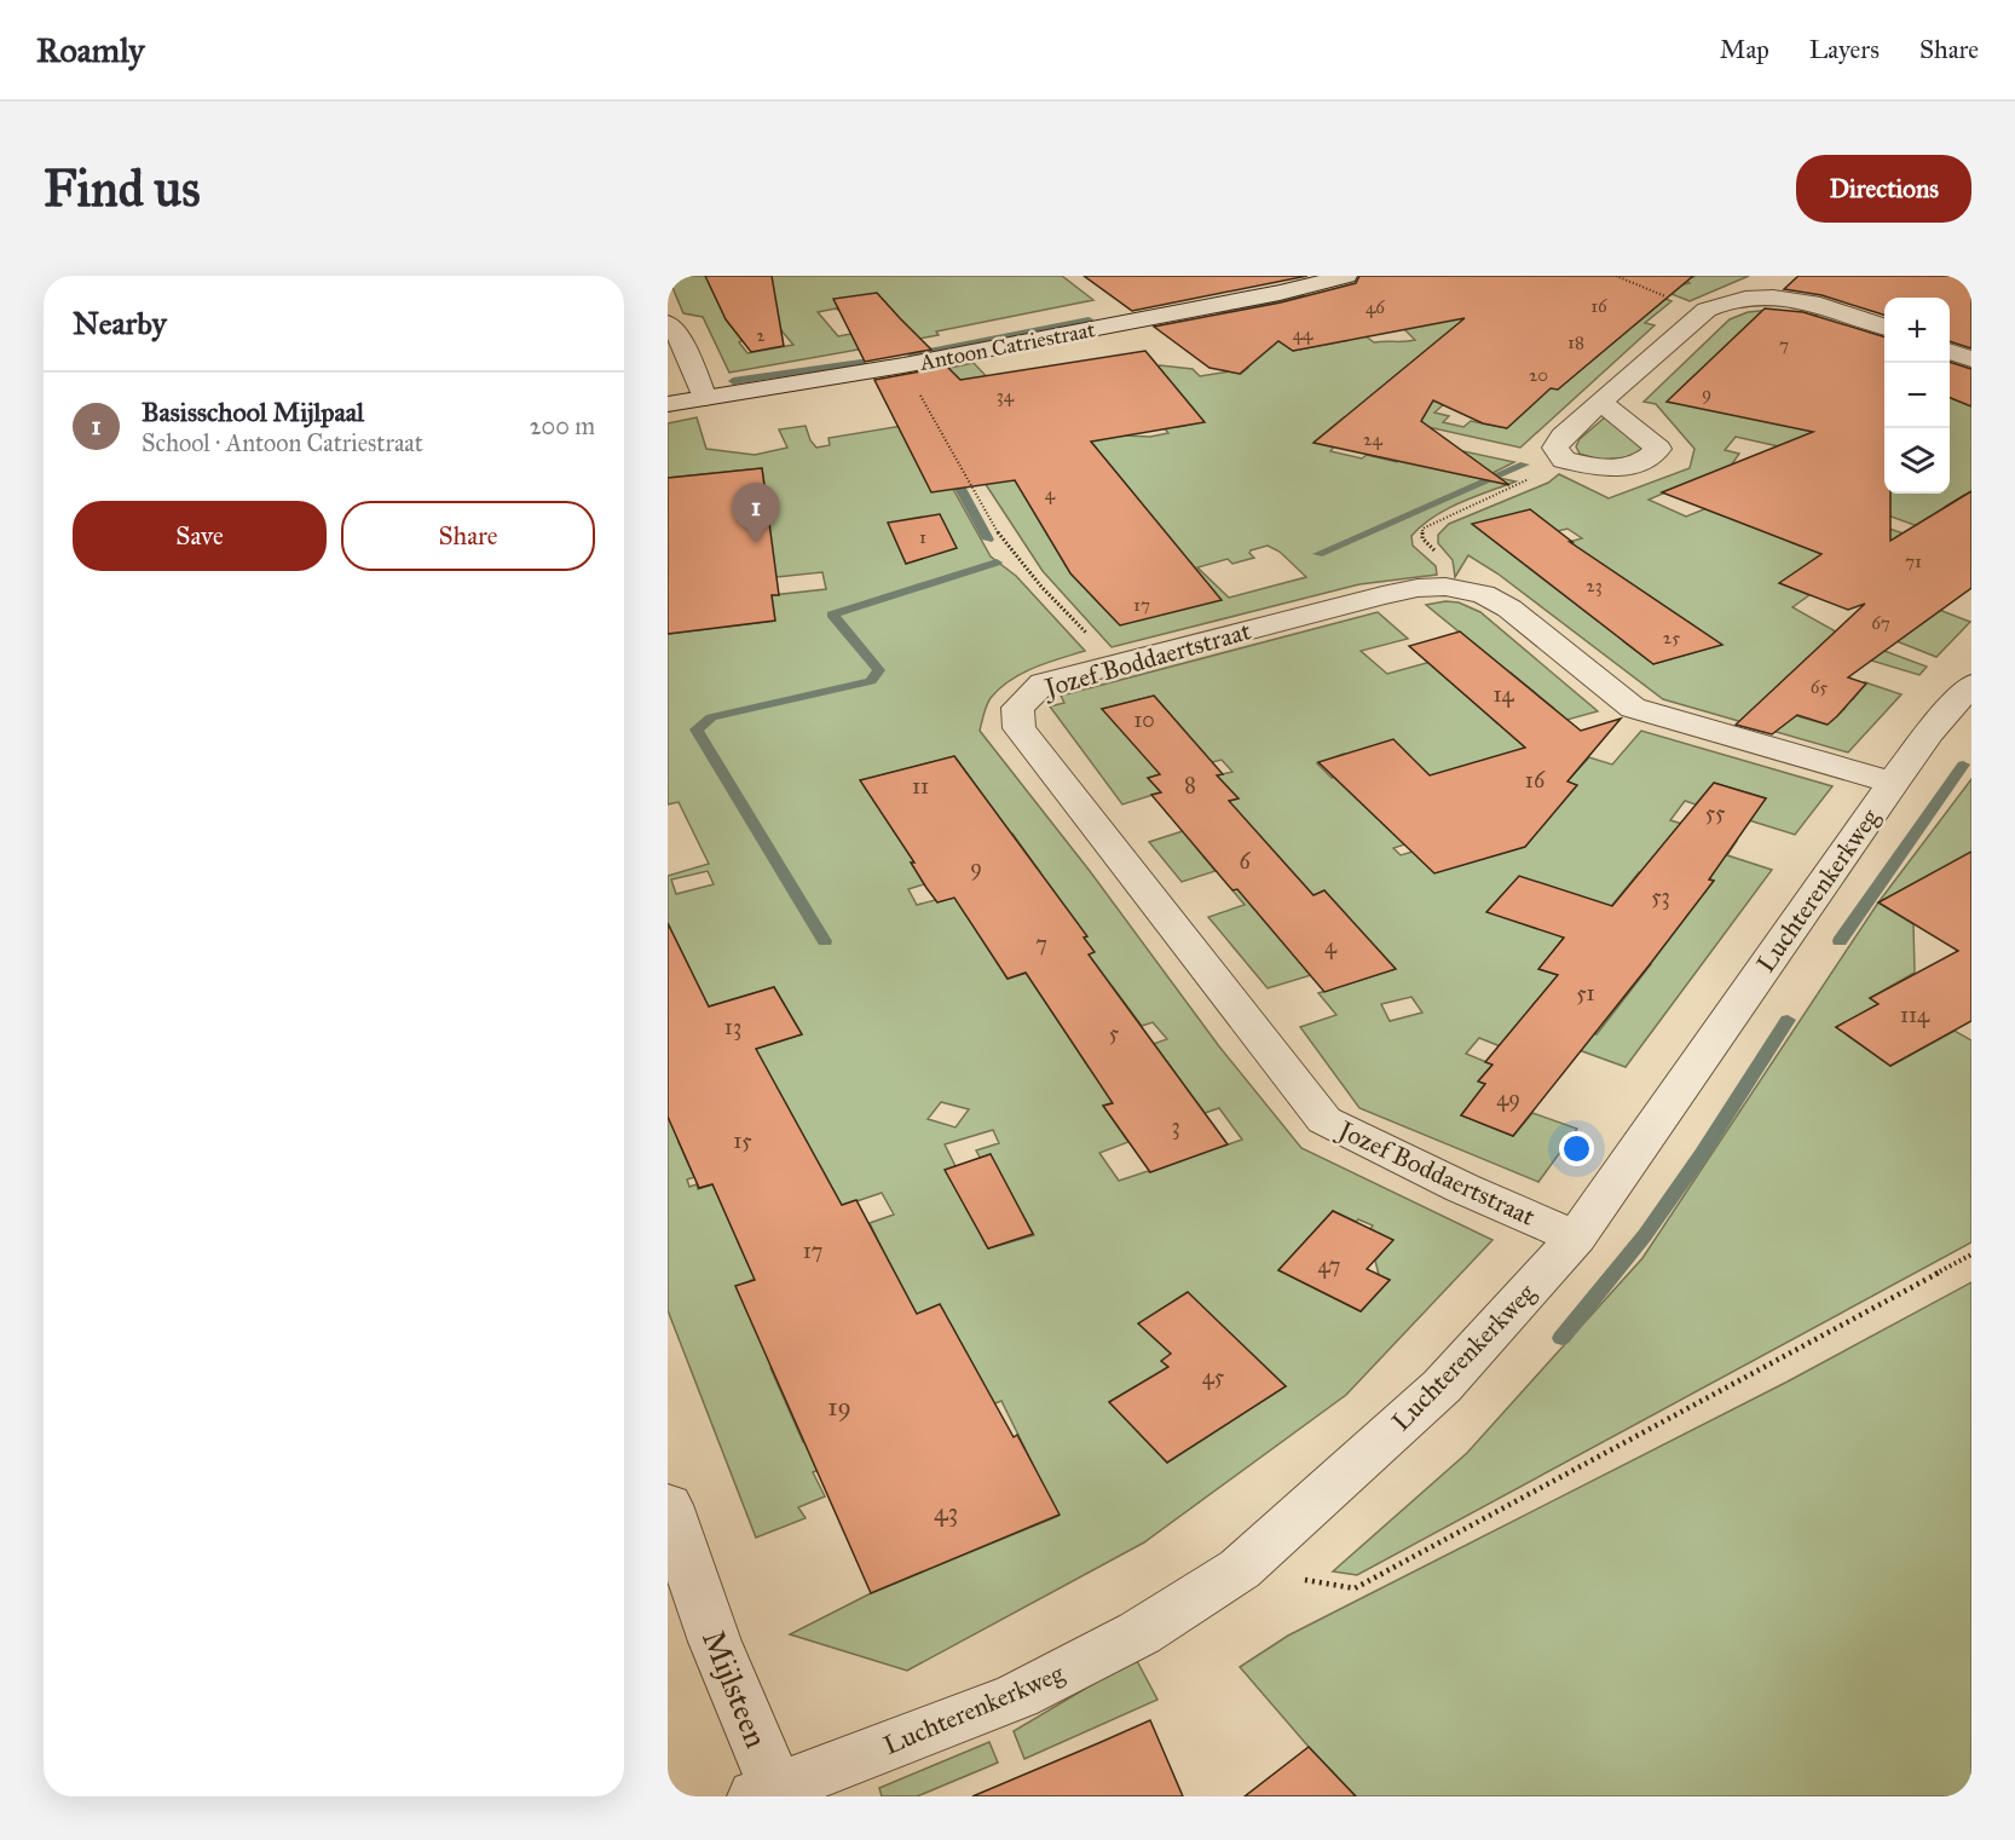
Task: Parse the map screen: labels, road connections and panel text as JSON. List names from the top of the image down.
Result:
{
  "streets": {
    "street": [
      "Antoon Catriestraat",
      "Jozef Boddaertstraat",
      "Luchterenkerkweg",
      "Mijlsteen"
    ]
  },
  "crossings": [
    ["Jozef Boddaertstraat", "Luchterenkerkweg"],
    ["Luchterenkerkweg", "Mijlsteen"]
  ],
  "house_numbers": [
    "16",
    "46",
    "44",
    "2",
    "18",
    "7",
    "20",
    "9",
    "34",
    "24",
    "4",
    "1",
    "71",
    "23",
    "17",
    "67",
    "25",
    "65",
    "14",
    "10",
    "16",
    "8",
    "11",
    "55",
    "6",
    "9",
    "53",
    "7",
    "4",
    "51",
    "114",
    "13",
    "5",
    "49",
    "3",
    "15",
    "17",
    "47",
    "45",
    "19",
    "43"
  ],
  "page": {
    "header": "Roamly",
    "nav": ["Map", "Layers", "Share"],
    "buttons": [
      "Directions",
      ["Save", "Share"]
    ],
    "title": "Find us",
    "heading": "Nearby",
    "map_buttons": ["+", "−"],
    "list": [
      {
        "mark": "1",
        "name": "Basisschool Mijlpaal",
        "note": "School · Antoon Catriestraat",
        "value": "200 m"
      }
    ],
    "pins": "1"
  }
}
